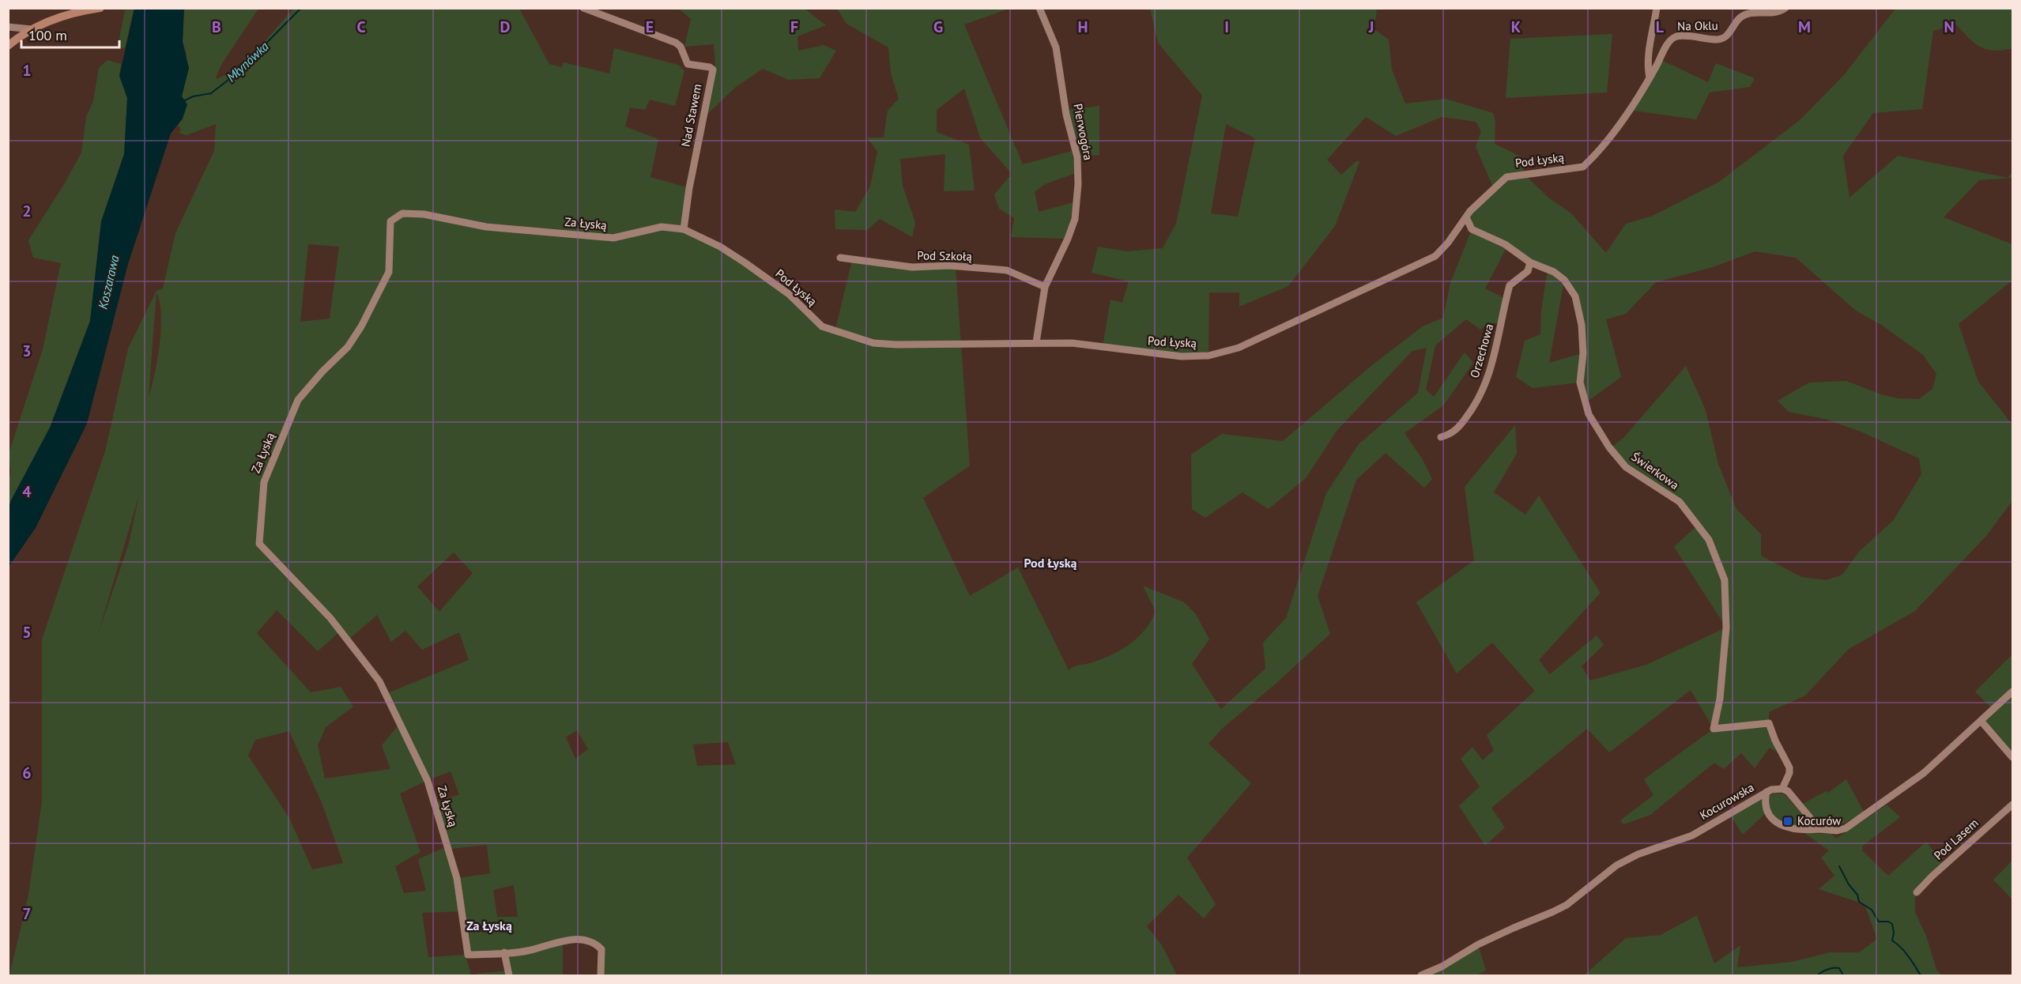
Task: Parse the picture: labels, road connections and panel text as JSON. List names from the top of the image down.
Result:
{
  "streets": {
    "street": [
      "Na Oklu",
      "Nad Stawem",
      "Pierwogóra",
      "Pod Łyską",
      "Za Łyską",
      "Pod Szkołą",
      "Orzechowa",
      "Świerkowa",
      "Kocurowska",
      "Pod Lasem"
    ]
  },
  "crossings": [
    ["Na Oklu", "Pod Łyską"],
    ["Nad Stawem", "Pod Łyską"],
    ["Nad Stawem", "Za Łyską"],
    ["Pierwogóra", "Pod Łyską"],
    ["Pierwogóra", "Pod Szkołą"],
    ["Pod Łyską", "Za Łyską"],
    ["Pod Łyską", "Świerkowa"],
    ["Orzechowa", "Świerkowa"],
    ["Świerkowa", "Kocurowska"]
  ],
  "districts": ["Pod Łyską", "Za Łyską"],
  "water": ["Młynówka", "Koszarawa"],
  "places": {
    "transit": ["Kocurów"]
  },
  "scale_bar": "100 m",
  "grid": {
    "columns": [
      "B",
      "C",
      "D",
      "E",
      "F",
      "G",
      "H",
      "I",
      "J",
      "K",
      "L",
      "M",
      "N"
    ],
    "rows": [
      "1",
      "2",
      "3",
      "4",
      "5",
      "6",
      "7"
    ]
  }
}
